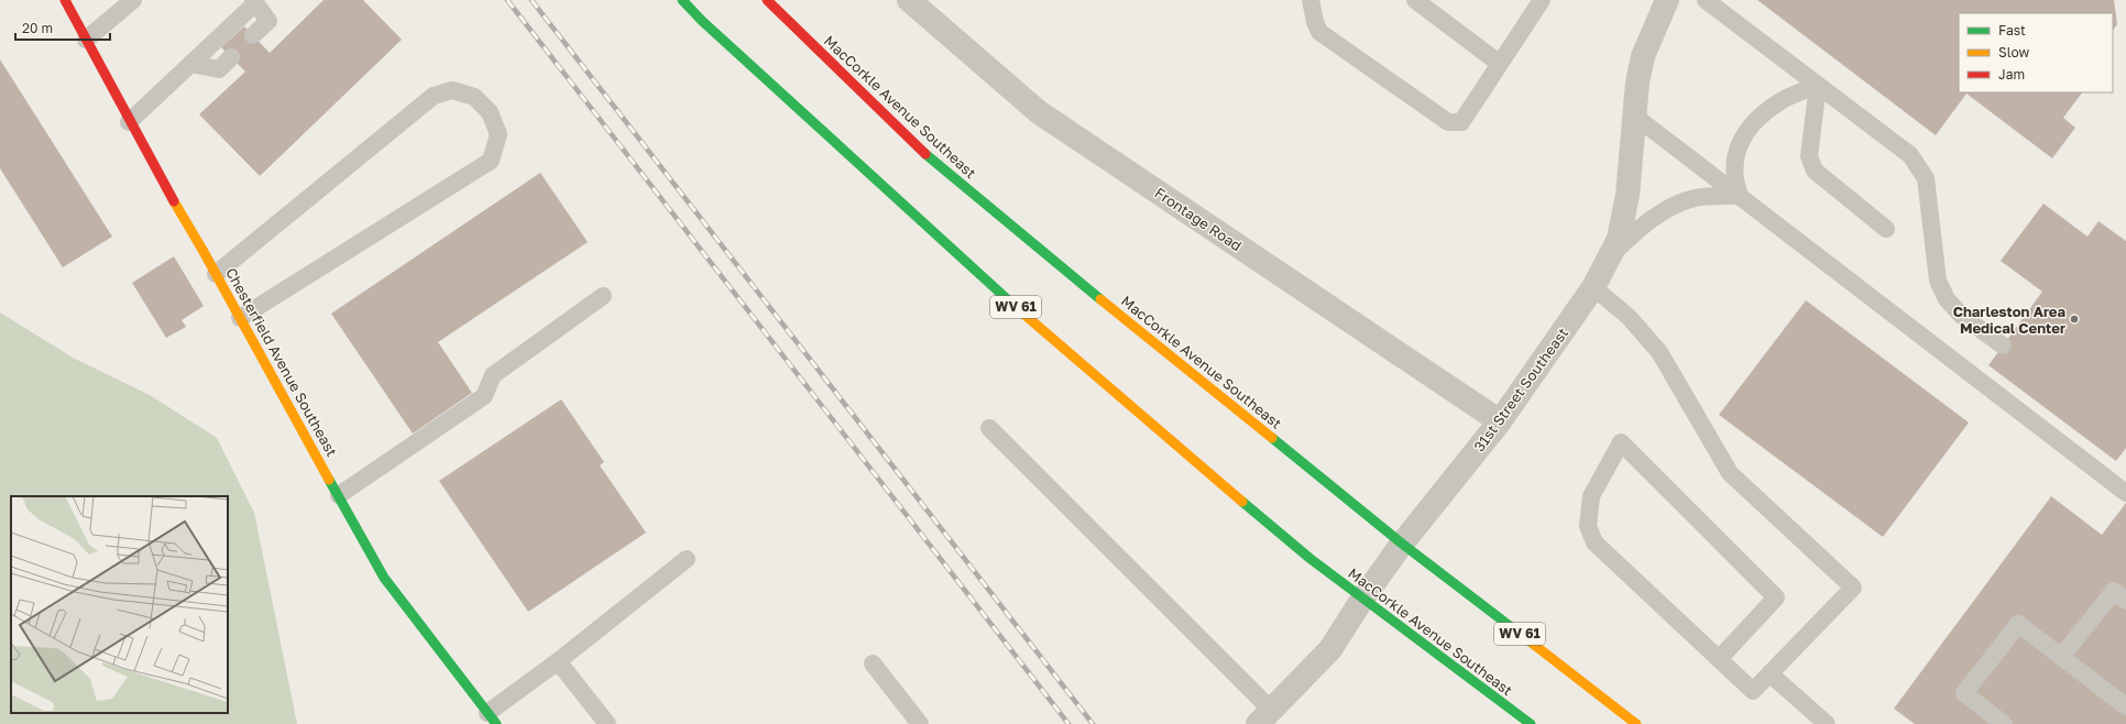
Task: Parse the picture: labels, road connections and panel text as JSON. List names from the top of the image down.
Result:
{
  "streets": {
    "main road": ["MacCorkle Avenue Southeast", "WV 61", "Chesterfield Avenue Southeast"],
    "street": ["Frontage Road", "31st Street Southeast"]
  },
  "crossings": [
    ["MacCorkle Avenue Southeast", "31st Street Southeast"],
    ["Frontage Road", "31st Street Southeast"]
  ],
  "places": ["Charleston Area Medical Center"],
  "legend": ["Fast", "Slow", "Jam"],
  "scale_bar": "20 m"
}
